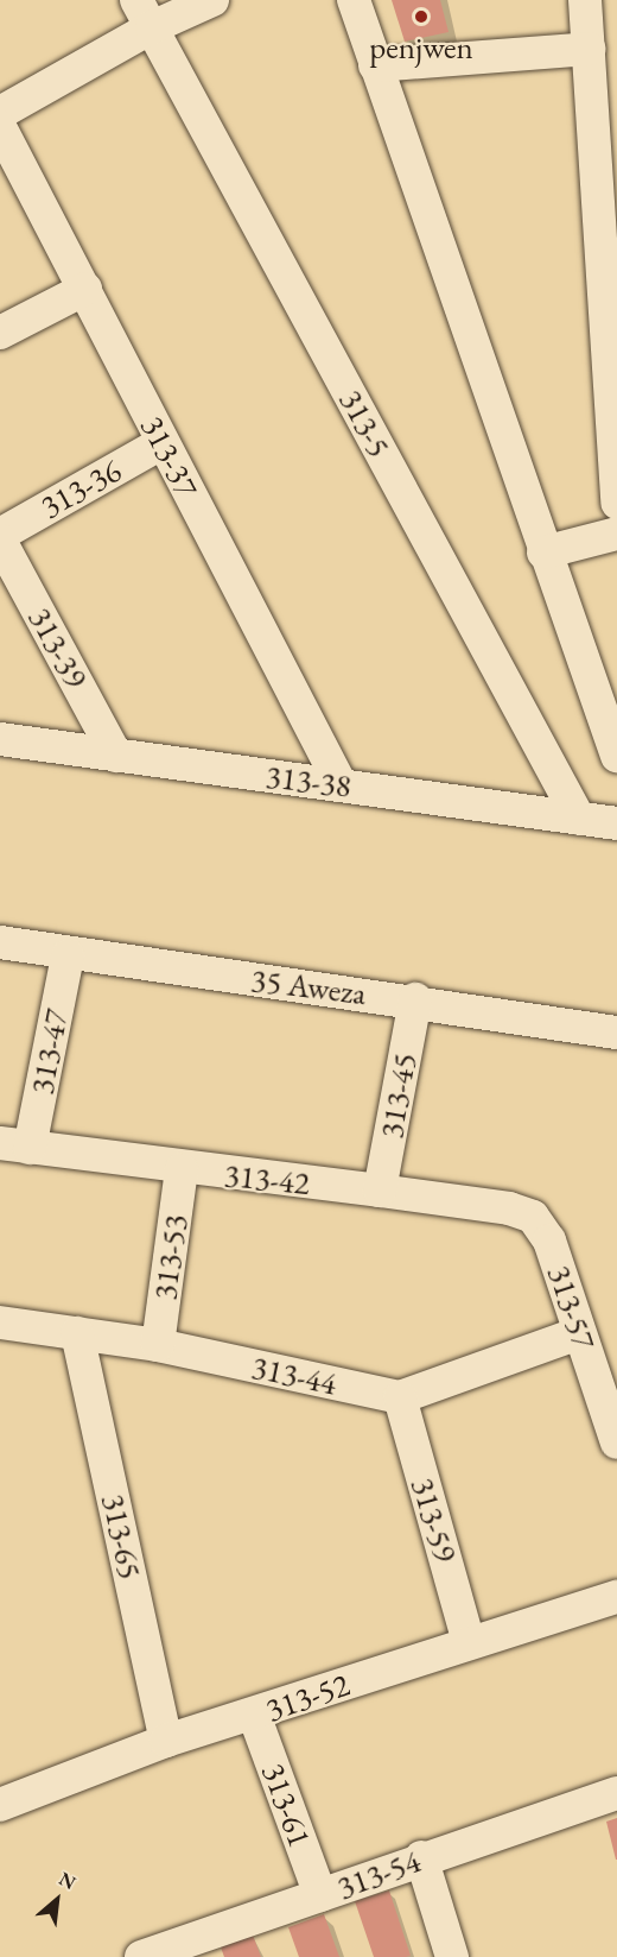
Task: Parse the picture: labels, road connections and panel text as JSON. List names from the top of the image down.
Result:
{
  "streets": {
    "street": [
      "313-5",
      "313-37",
      "313-36",
      "313-39",
      "313-38",
      "35 Aweza",
      "313-47",
      "313-45",
      "313-42",
      "313-53",
      "313-57",
      "313-44",
      "313-59",
      "313-65",
      "313-52",
      "313-61",
      "313-54"
    ]
  },
  "crossings": [
    ["313-5", "313-38"],
    ["313-37", "313-36"],
    ["313-37", "313-38"],
    ["313-39", "313-38"],
    ["35 Aweza", "313-47"],
    ["35 Aweza", "313-45"],
    ["313-47", "313-42"],
    ["313-45", "313-42"],
    ["313-42", "313-53"],
    ["313-42", "313-57"],
    ["313-53", "313-44"],
    ["313-44", "313-59"],
    ["313-44", "313-65"],
    ["313-59", "313-52"],
    ["313-65", "313-52"],
    ["313-52", "313-61"],
    ["313-61", "313-54"]
  ],
  "places": ["penjwen"],
  "north": "top right"
}
